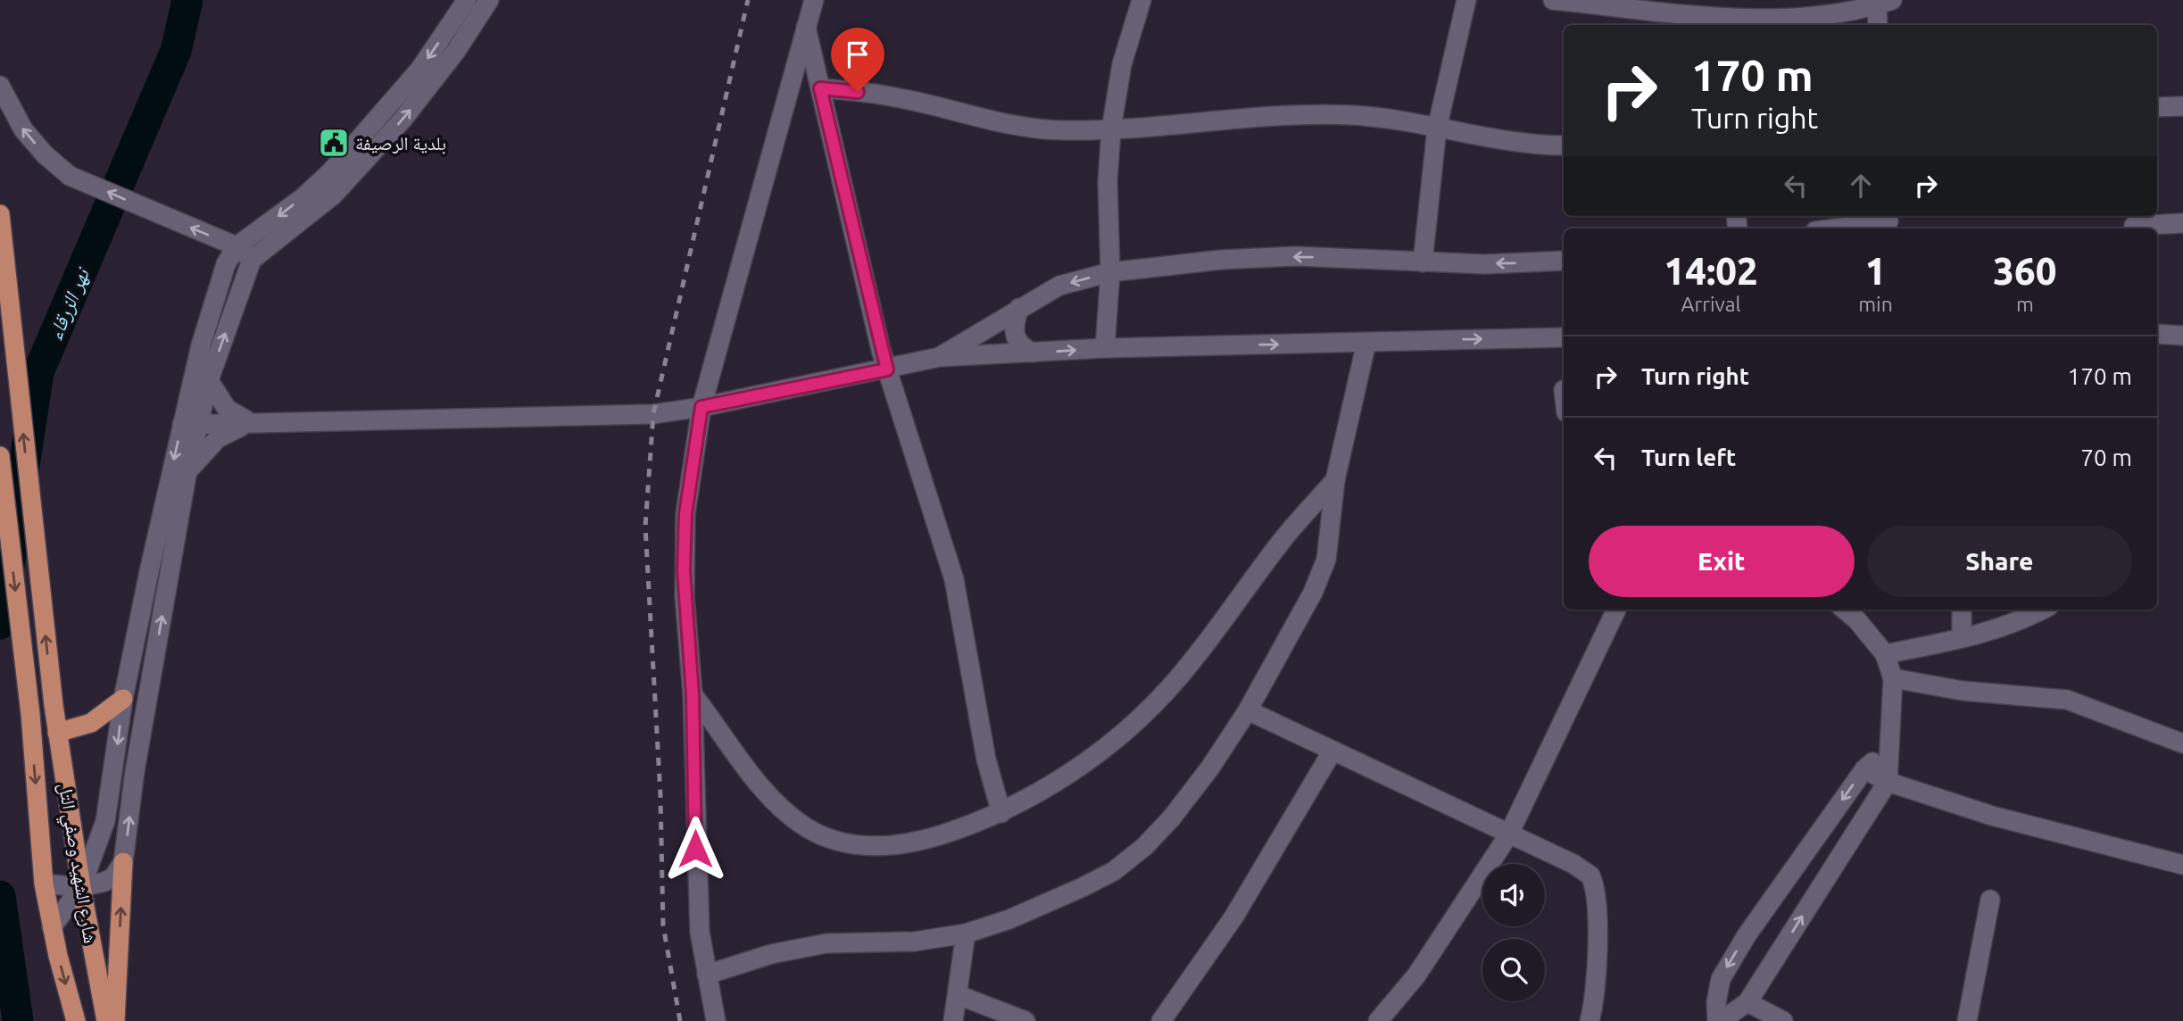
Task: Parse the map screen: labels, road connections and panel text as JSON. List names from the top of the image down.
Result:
{
  "streets": {
    "main road": ["شارع الشهيد وصفي التل"]
  },
  "water": ["نهر الزرقاء"],
  "places": {
    "public building": ["بلدية الرصيفة"]
  },
  "page": {
    "turn": ["170 m", "Turn right"],
    "eta": [
      "14:02",
      "Arrival",
      "1",
      "min",
      "360",
      "m"
    ],
    "list": [
      {
        "name": "Turn right",
        "value": "170 m"
      },
      {
        "name": "Turn left",
        "value": "70 m"
      }
    ],
    "buttons": ["Exit", "Share"]
  }
}
